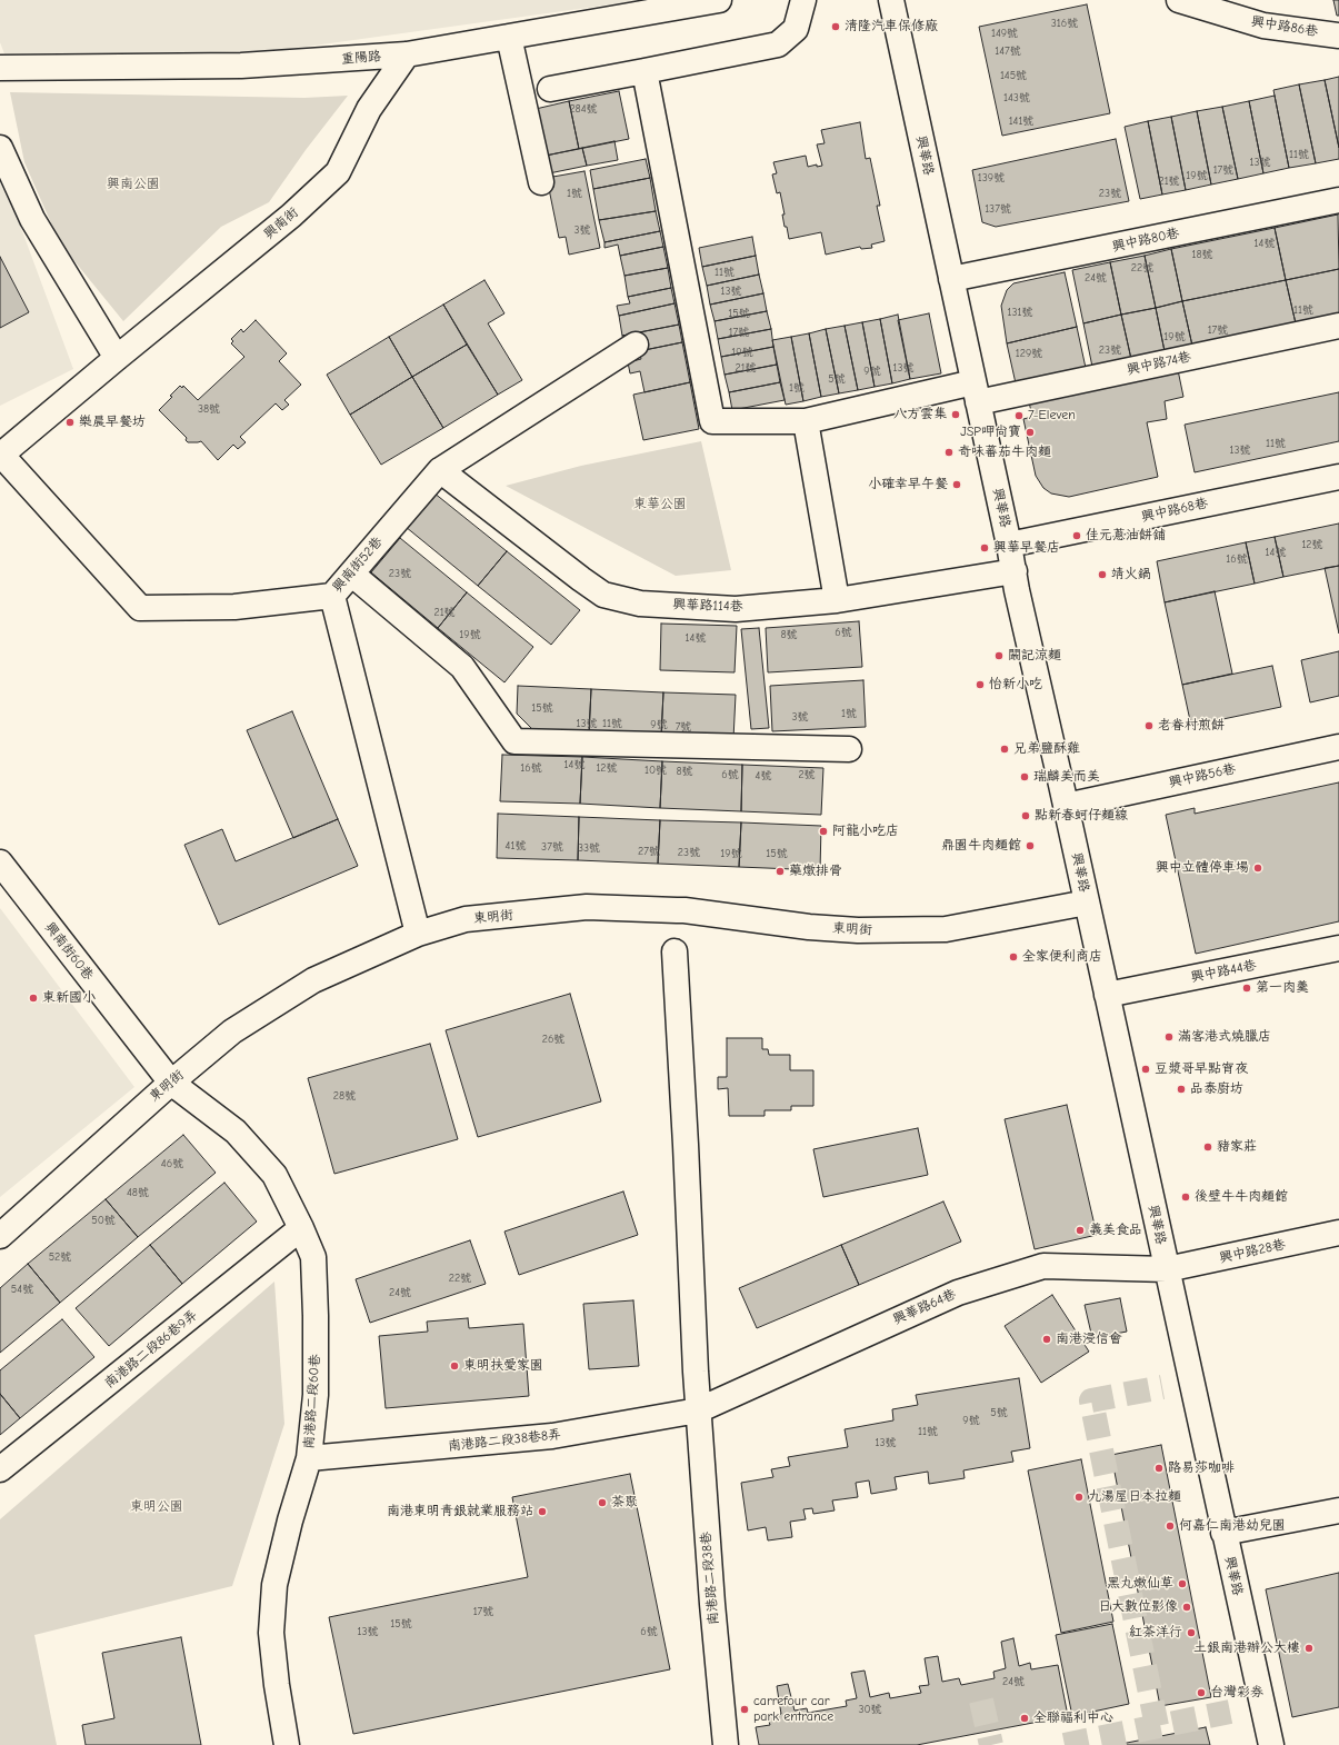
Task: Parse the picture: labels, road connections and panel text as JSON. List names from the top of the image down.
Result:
{
  "streets": {
    "street": [
      "興中路86巷",
      "重陽路",
      "興華路",
      "興南街",
      "興中路80巷",
      "興中路74巷",
      "興中路68巷",
      "興南街52巷",
      "興華路114巷",
      "興中路56巷",
      "東明街",
      "興南街60巷",
      "興中路44巷",
      "興中路28巷",
      "興華路64巷",
      "南港路二段86巷9弄",
      "南港路二段60巷",
      "南港路二段38巷8弄",
      "南港路二段38巷"
    ]
  },
  "crossings": [
    ["重陽路", "興南街"],
    ["興華路", "興中路80巷"],
    ["興華路", "興中路74巷"],
    ["興華路", "興中路68巷"],
    ["興華路", "興華路114巷"],
    ["興華路", "興中路56巷"],
    ["興華路", "東明街"],
    ["興華路", "興中路44巷"],
    ["興華路", "興中路28巷"],
    ["興華路", "興華路64巷"],
    ["興南街", "興南街52巷"],
    ["興南街52巷", "興華路114巷"],
    ["東明街", "興南街60巷"],
    ["東明街", "南港路二段60巷"],
    ["興南街60巷", "南港路二段60巷"],
    ["興中路28巷", "興華路64巷"],
    ["興華路64巷", "南港路二段38巷8弄"],
    ["興華路64巷", "南港路二段38巷"],
    ["南港路二段86巷9弄", "南港路二段60巷"],
    ["南港路二段60巷", "南港路二段38巷8弄"],
    ["南港路二段38巷8弄", "南港路二段38巷"]
  ],
  "parks": ["興南公園", "東華公園", "東明公園"],
  "places": [
    "清隆汽車保修廠",
    "八方雲集",
    "7-Eleven",
    "樂晨早餐坊",
    "JSP呷尚寶",
    "奇味蕃茄牛肉麵",
    "小確幸早午餐",
    "佳元蔥油餅舖",
    "興華早餐店",
    "靖火鍋",
    "闞記涼麵",
    "怡新小吃",
    "老眷村煎餅",
    "兄弟鹽酥雞",
    "瑞麟美而美",
    "點新春蚵仔麵線",
    "阿龍小吃店",
    "鼎園牛肉麵館",
    "興中立體停車場",
    "藥燉排骨",
    "全家便利商店",
    "第一肉羹",
    "東新國小",
    "滿客港式燒臘店",
    "豆漿哥早點宵夜",
    "品泰廚坊",
    "豬家莊",
    "後壁牛牛肉麵館",
    "義美食品",
    "南港浸信會",
    "東明扶愛家園",
    "路易莎咖啡",
    "九湯屋日本拉麵",
    "茶聚",
    "南港東明青銀就業服務站",
    "何嘉仁南港幼兒園",
    "黑丸嫩仙草",
    "日大數位影像",
    "紅茶洋行",
    "土銀南港辦公大樓",
    "台灣彩券",
    "carrefour car park entrance",
    "全聯福利中心"
  ],
  "house_numbers": [
    "316號",
    "149號",
    "147號",
    "145號",
    "143號",
    "284號",
    "141號",
    "11號",
    "13號",
    "17號",
    "19號",
    "139號",
    "21號",
    "1號",
    "23號",
    "137號",
    "3號",
    "14號",
    "18號",
    "22號",
    "11號",
    "24號",
    "13號",
    "11號",
    "131號",
    "15號",
    "17號",
    "17號",
    "19號",
    "23號",
    "19號",
    "129號",
    "21號",
    "13號",
    "9號",
    "5號",
    "1號",
    "38號",
    "11號",
    "13號",
    "12號",
    "14號",
    "16號",
    "23號",
    "21號",
    "6號",
    "19號",
    "8號",
    "14號",
    "15號",
    "1號",
    "3號",
    "13號",
    "11號",
    "9號",
    "7號",
    "14號",
    "16號",
    "12號",
    "10號",
    "8號",
    "6號",
    "2號",
    "4號",
    "41號",
    "37號",
    "33號",
    "27號",
    "23號",
    "19號",
    "15號",
    "26號",
    "28號",
    "46號",
    "48號",
    "50號",
    "52號",
    "22號",
    "54號",
    "24號",
    "5號",
    "9號",
    "11號",
    "13號",
    "17號",
    "15號",
    "13號",
    "6號",
    "24號",
    "30號"
  ]
}
